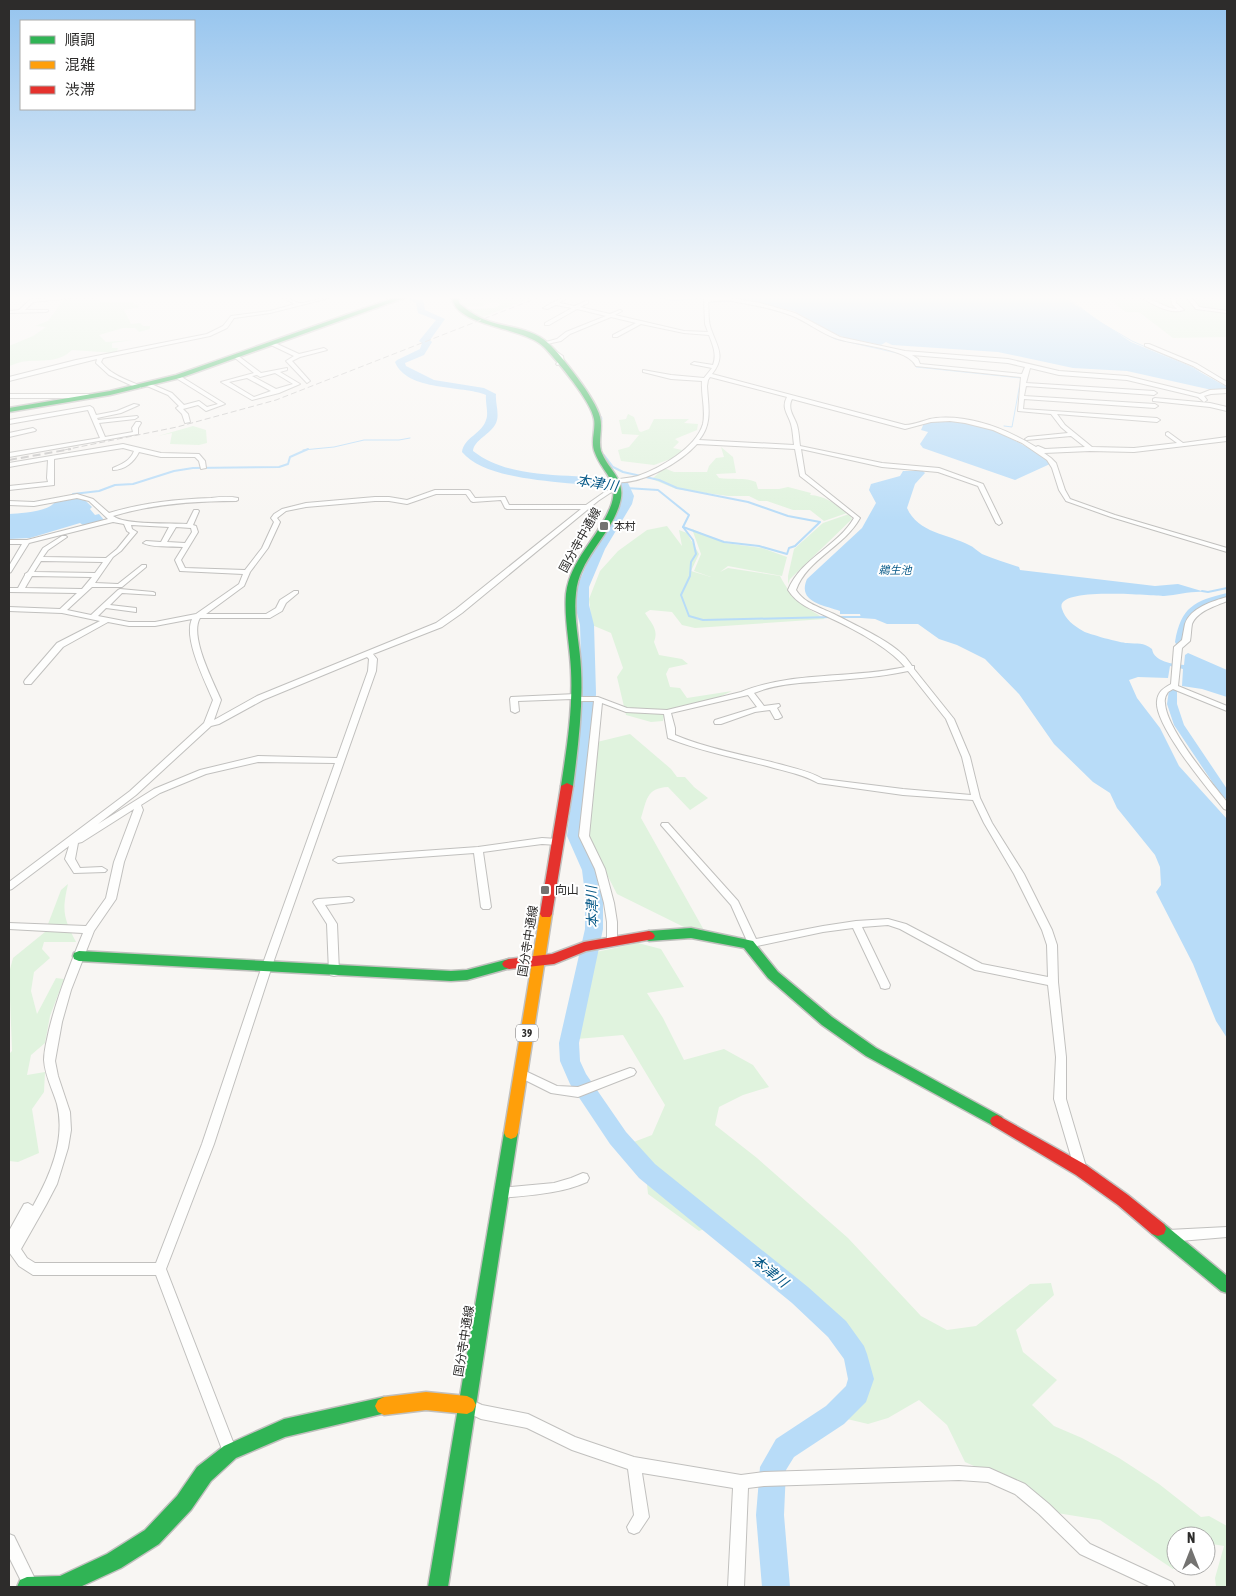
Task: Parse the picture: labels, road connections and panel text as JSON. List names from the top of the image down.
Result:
{
  "streets": {
    "main road": ["国分寺中通線", "39"]
  },
  "water": ["本津川", "鵜生池"],
  "places": {
    "transit": ["本村", "向山"]
  },
  "legend": ["順調", "混雑", "渋滞"],
  "north": "top"
}
